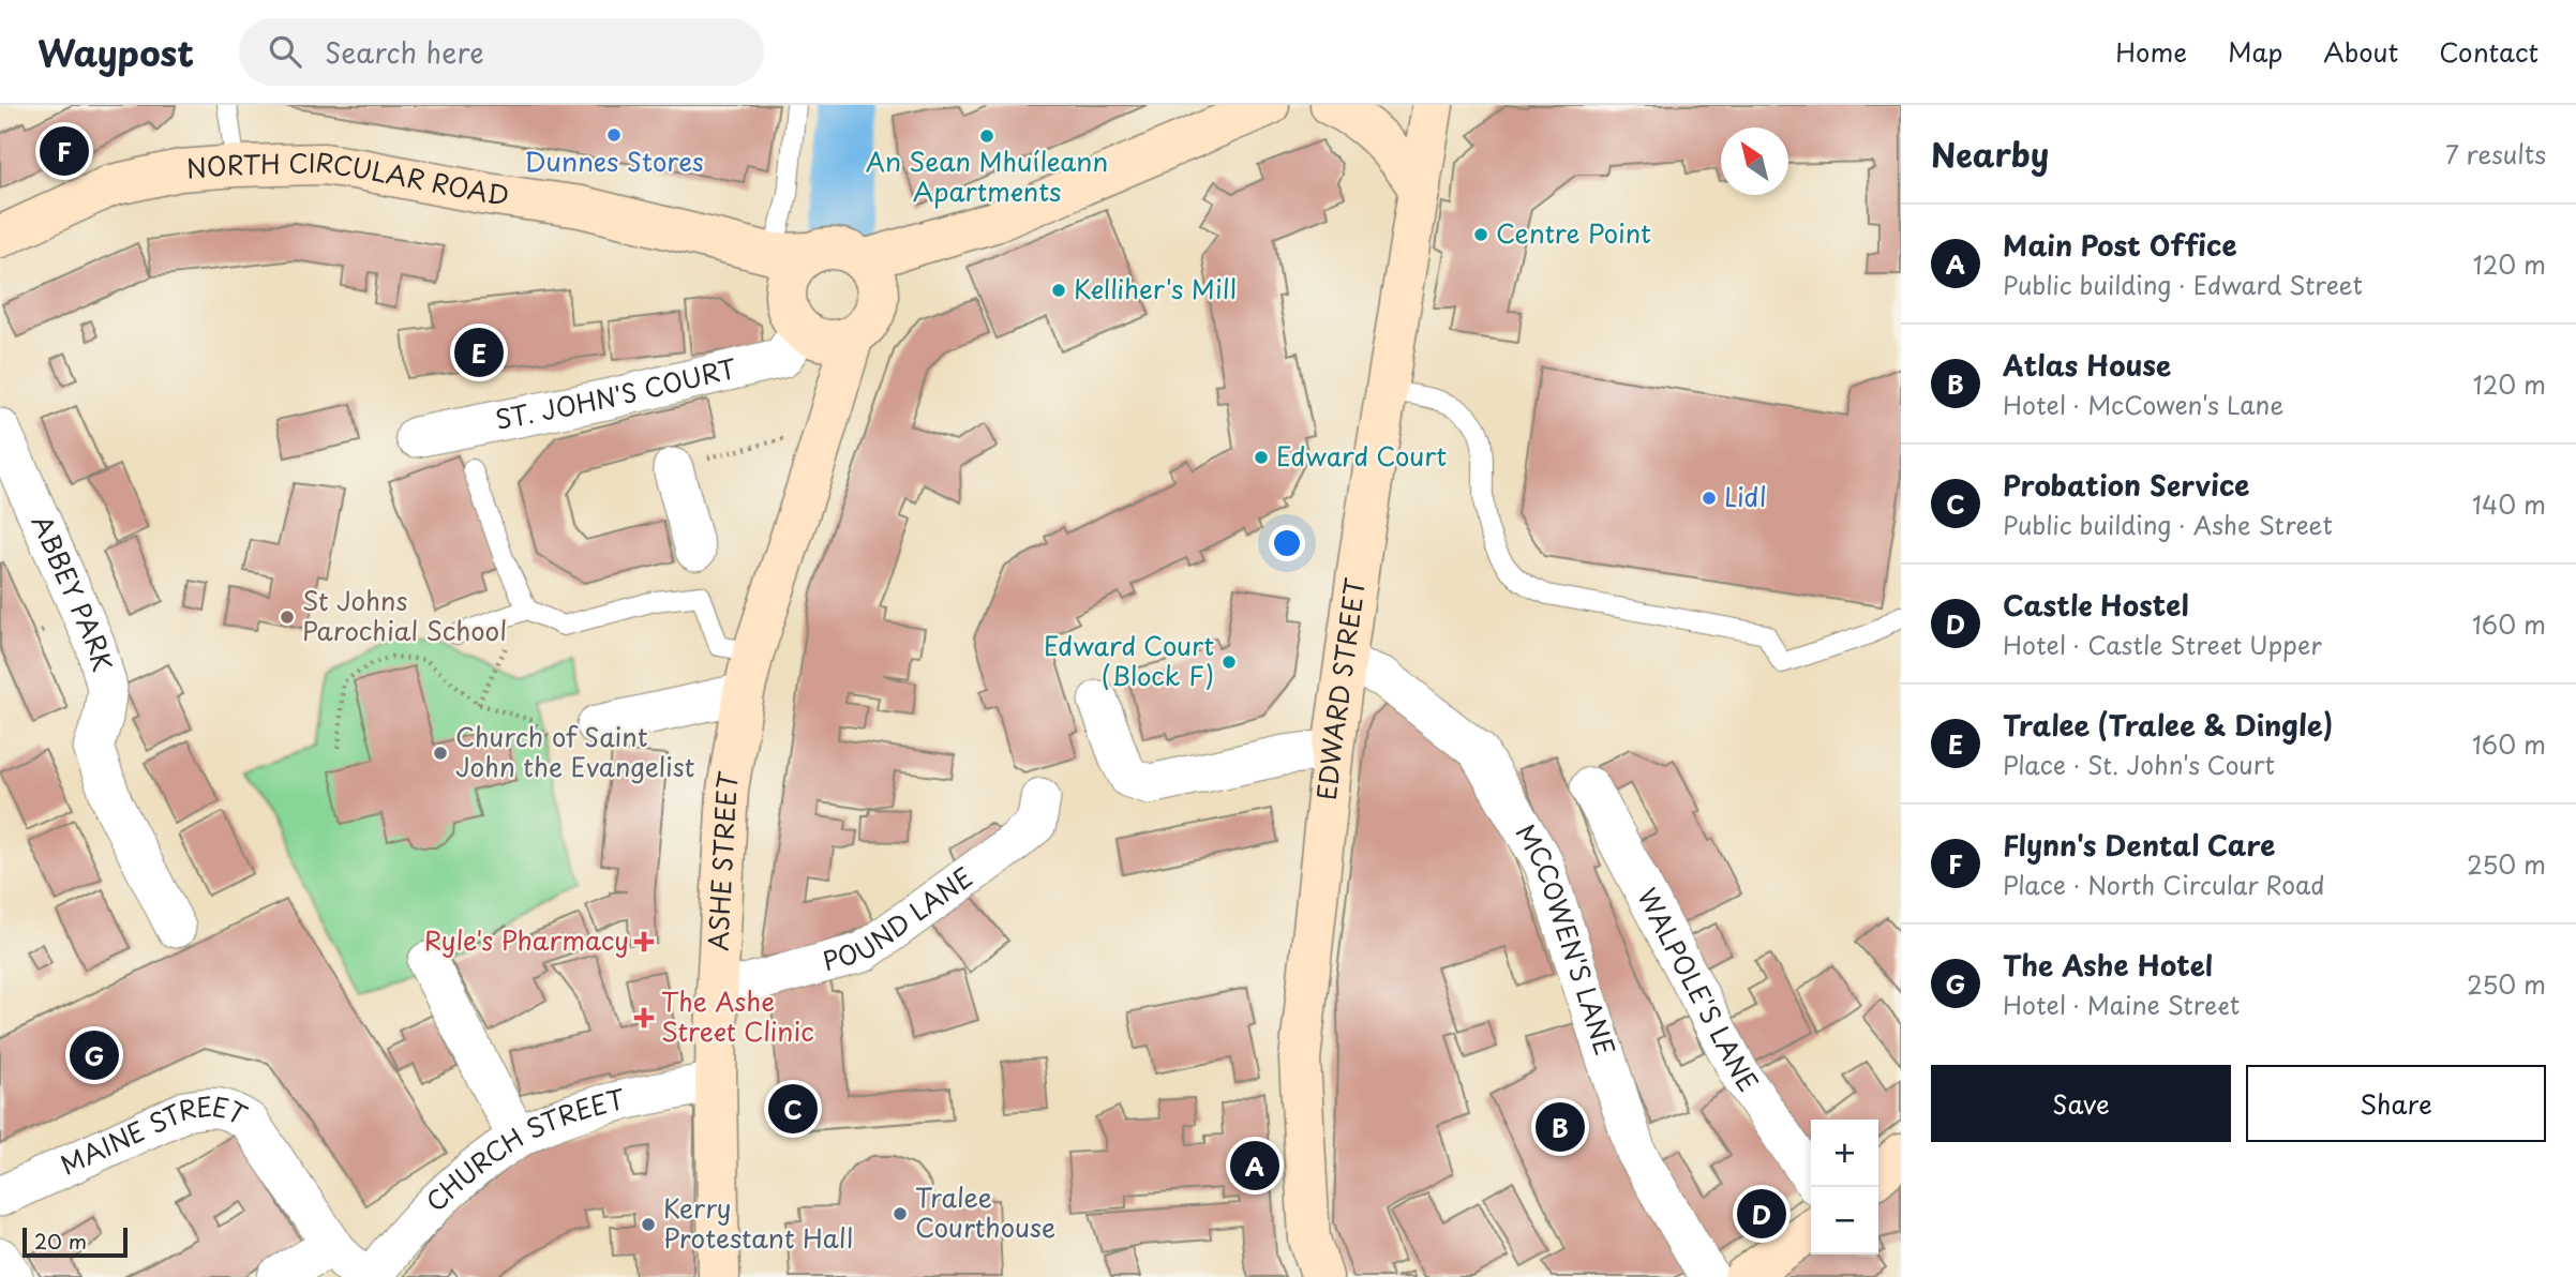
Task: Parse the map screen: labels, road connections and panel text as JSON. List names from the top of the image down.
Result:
{
  "streets": {
    "main road": ["NORTH CIRCULAR ROAD", "EDWARD STREET", "ASHE STREET"],
    "street": [
      "ST. JOHN'S COURT",
      "ABBEY PARK",
      "POUND LANE",
      "MCCOWEN'S LANE",
      "WALPOLE'S LANE",
      "MAINE STREET",
      "CHURCH STREET"
    ]
  },
  "crossings": [
    ["NORTH CIRCULAR ROAD", "ST. JOHN'S COURT"],
    ["NORTH CIRCULAR ROAD", "ASHE STREET"],
    ["ST. JOHN'S COURT", "ASHE STREET"],
    ["EDWARD STREET", "MCCOWEN'S LANE"],
    ["ASHE STREET", "POUND LANE"],
    ["ASHE STREET", "CHURCH STREET"]
  ],
  "places": {
    "other": [
      "Dunnes Stores",
      "An Sean Mhuíleann Apartments",
      "Centre Point",
      "Kelliher's Mill",
      "Edward Court",
      "Lidl",
      "St Johns Parochial School",
      "Edward Court (Block F)",
      "Church of Saint John the Evangelist",
      "Tralee Courthouse",
      "Kerry Protestant Hall"
    ],
    "health": ["Ryle's Pharmacy", "The Ashe Street Clinic"]
  },
  "scale_bar": "20 m",
  "north": "top left",
  "page": {
    "header": "Waypost",
    "search": "Search here",
    "nav": [
      "Home",
      "Map",
      "About",
      "Contact"
    ],
    "heading": ["Nearby", "7 results"],
    "pins": [
      "F",
      "E",
      "G",
      "C",
      "B",
      "A",
      "D"
    ],
    "list": [
      {
        "mark": "A",
        "name": "Main Post Office",
        "note": "Public building · Edward Street",
        "value": "120 m"
      },
      {
        "mark": "B",
        "name": "Atlas House",
        "note": "Hotel · McCowen's Lane",
        "value": "120 m"
      },
      {
        "mark": "C",
        "name": "Probation Service",
        "note": "Public building · Ashe Street",
        "value": "140 m"
      },
      {
        "mark": "D",
        "name": "Castle Hostel",
        "note": "Hotel · Castle Street Upper",
        "value": "160 m"
      },
      {
        "mark": "E",
        "name": "Tralee (Tralee & Dingle)",
        "note": "Place · St. John's Court",
        "value": "160 m"
      },
      {
        "mark": "F",
        "name": "Flynn's Dental Care",
        "note": "Place · North Circular Road",
        "value": "250 m"
      },
      {
        "mark": "G",
        "name": "The Ashe Hotel",
        "note": "Hotel · Maine Street",
        "value": "250 m"
      }
    ],
    "buttons": ["Save", "Share"],
    "map_buttons": ["+", "−"],
    "scale": "20 m"
  }
}
